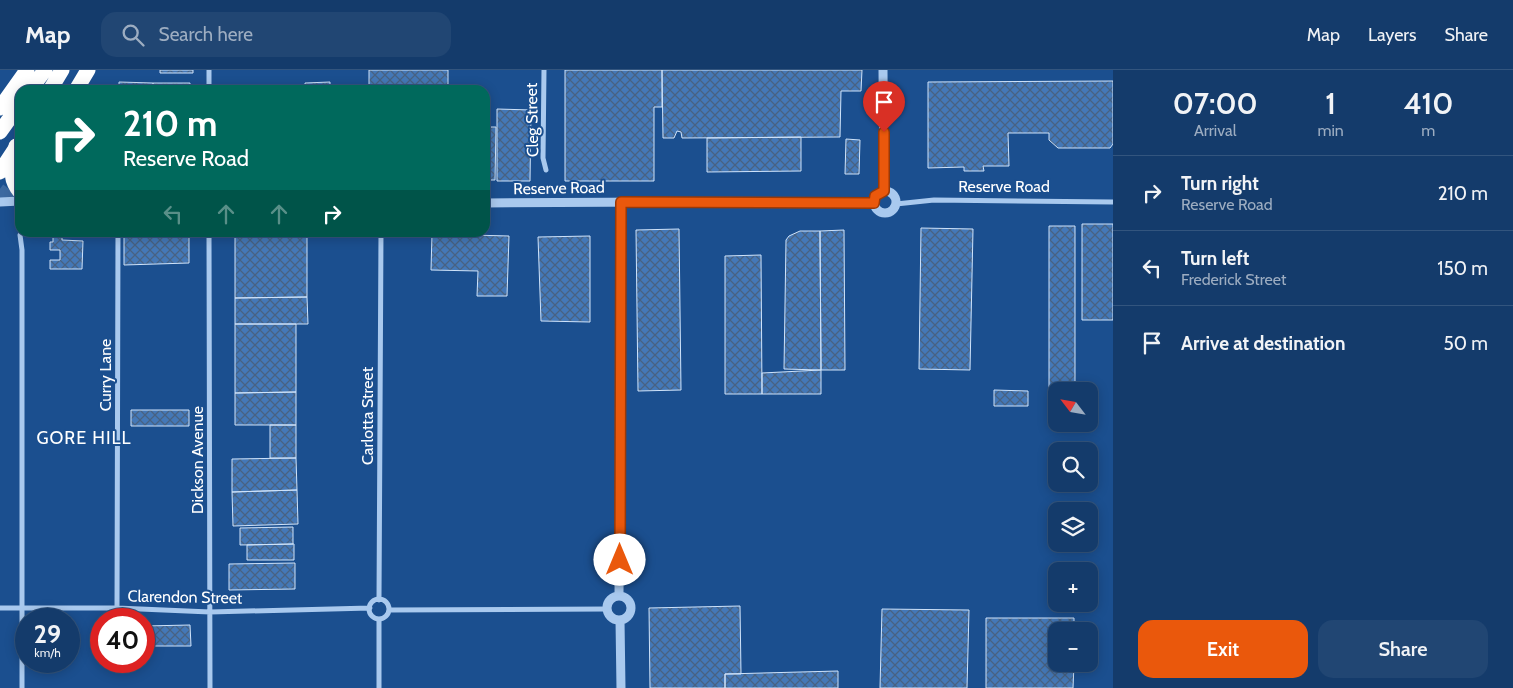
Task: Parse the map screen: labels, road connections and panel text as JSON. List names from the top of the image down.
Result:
{
  "streets": {
    "street": [
      "Cleg Street",
      "Reserve Road",
      "Curry Lane",
      "Carlotta Street",
      "Dickson Avenue",
      "Clarendon Street"
    ]
  },
  "crossings": [
    ["Carlotta Street", "Clarendon Street"],
    ["Dickson Avenue", "Clarendon Street"]
  ],
  "districts": ["GORE HILL"],
  "north": "top left",
  "page": {
    "header": "Map",
    "search": "Search here",
    "nav": ["Map", "Layers", "Share"],
    "eta": [
      "07:00",
      "Arrival",
      "1",
      "min",
      "410",
      "m"
    ],
    "turn": ["210 m", "Reserve Road"],
    "list": [
      {
        "name": "Turn right",
        "note": "Reserve Road",
        "value": "210 m"
      },
      {
        "name": "Turn left",
        "note": "Frederick Street",
        "value": "150 m"
      },
      {
        "name": "Arrive at destination",
        "value": "50 m"
      }
    ],
    "map_buttons": ["+", "−"],
    "speed": "29 km/h",
    "limit": "40",
    "buttons": ["Exit", "Share"]
  }
}
